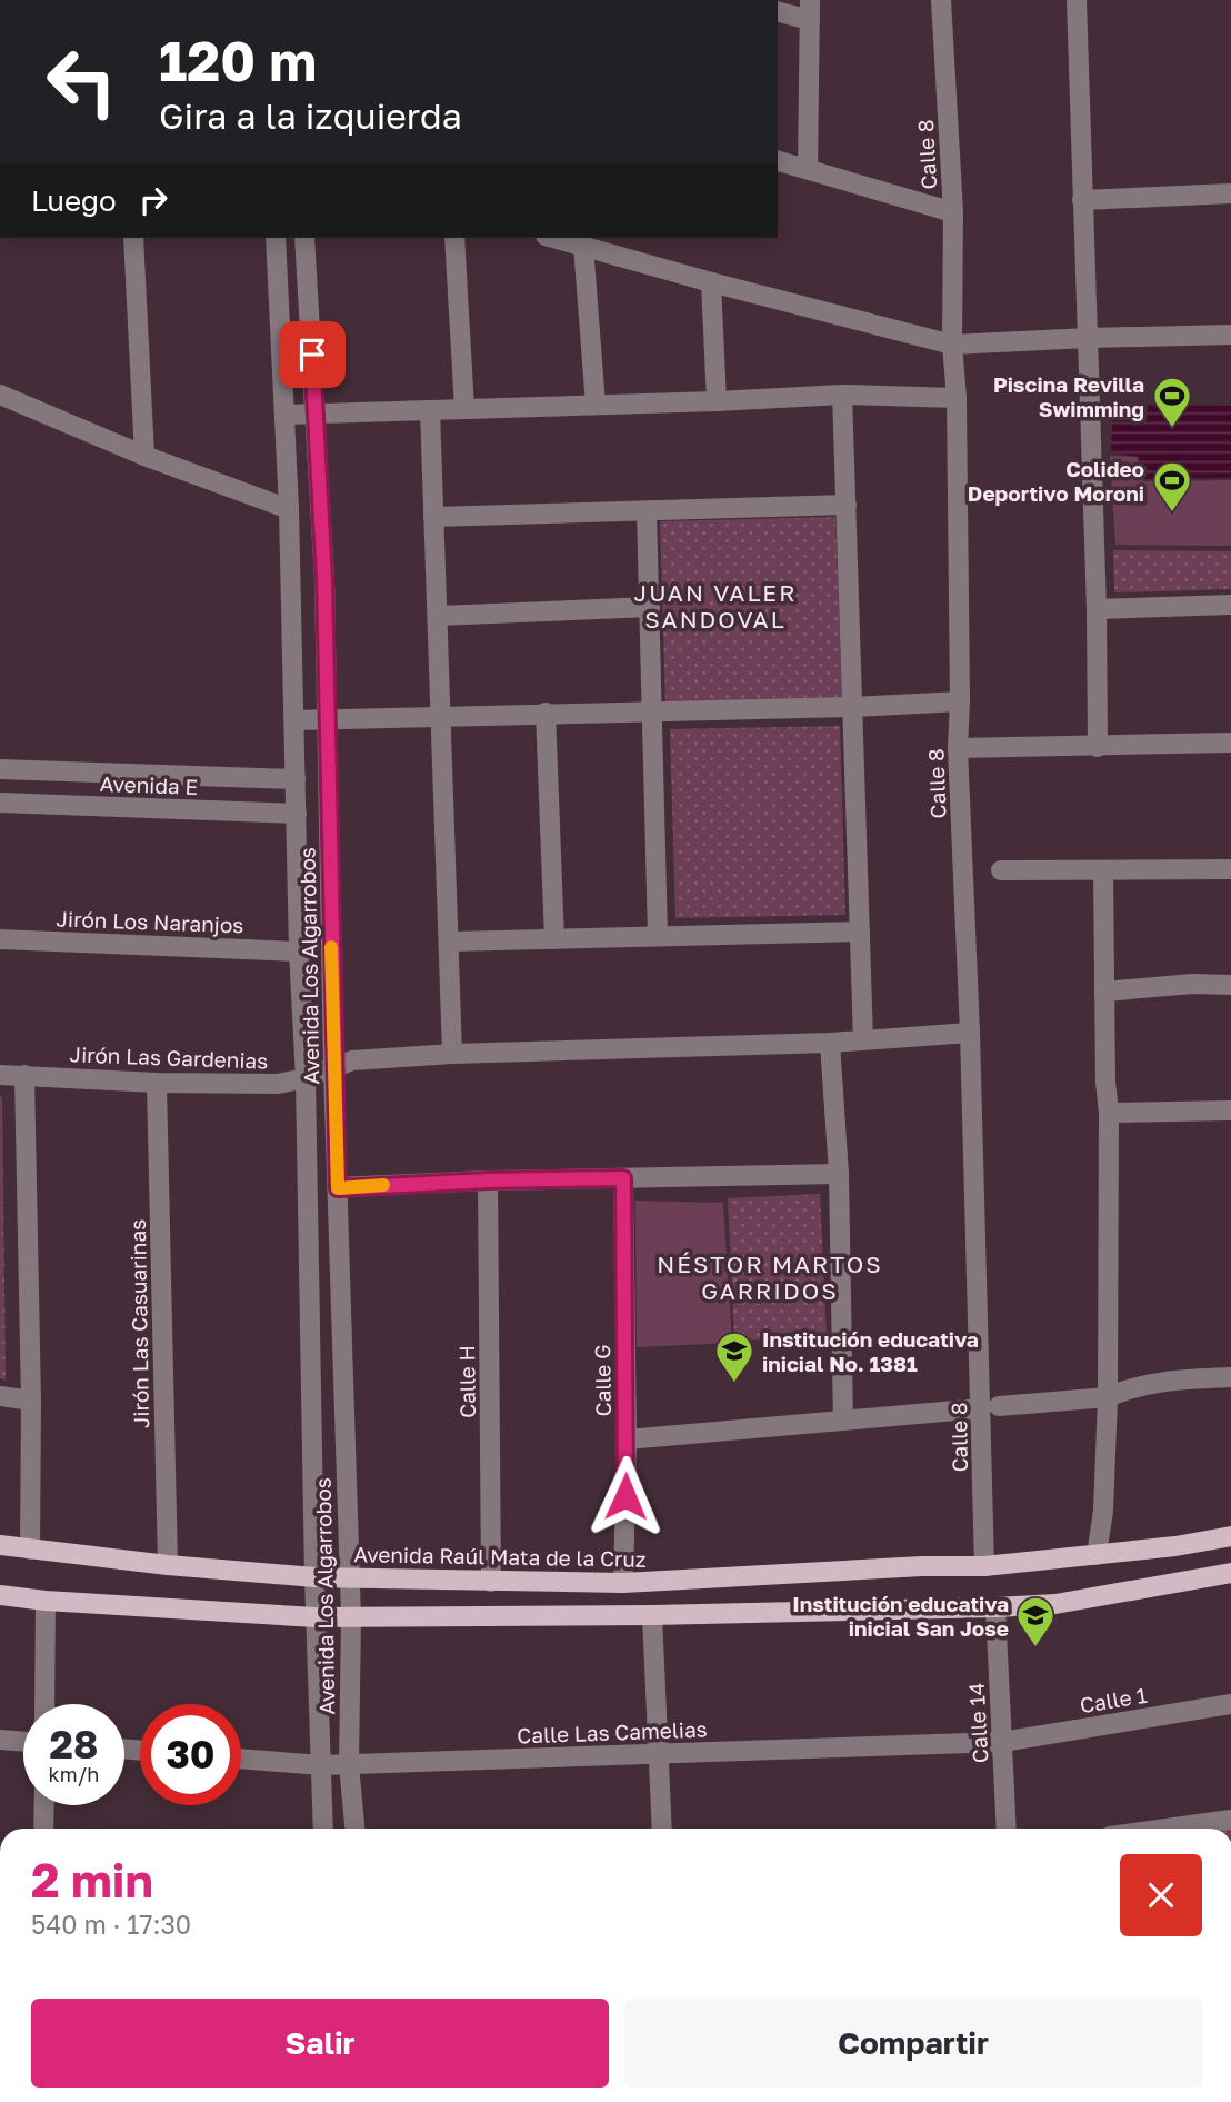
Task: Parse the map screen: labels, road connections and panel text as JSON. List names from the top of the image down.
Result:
{
  "streets": {
    "main road": ["Avenida Raúl Mata de la Cruz"],
    "street": [
      "Calle 8",
      "Avenida E",
      "Jirón Los Naranjos",
      "Avenida Los Algarrobos",
      "Jirón Las Gardenias",
      "Jirón Las Casuarinas",
      "Calle G",
      "Calle H",
      "Calle 1",
      "Calle 14",
      "Calle Las Camelias"
    ]
  },
  "crossings": [
    ["Calle 8", "Jirón Las Gardenias"],
    ["Calle 8", "Avenida Raúl Mata de la Cruz"],
    ["Avenida E", "Avenida Los Algarrobos"],
    ["Jirón Los Naranjos", "Avenida Los Algarrobos"],
    ["Avenida Los Algarrobos", "Jirón Las Gardenias"],
    ["Avenida Los Algarrobos", "Avenida Raúl Mata de la Cruz"],
    ["Avenida Los Algarrobos", "Calle Las Camelias"],
    ["Jirón Las Gardenias", "Jirón Las Casuarinas"],
    ["Jirón Las Casuarinas", "Avenida Raúl Mata de la Cruz"],
    ["Calle G", "Avenida Raúl Mata de la Cruz"],
    ["Calle H", "Avenida Raúl Mata de la Cruz"],
    ["Calle 1", "Calle 14"],
    ["Calle 1", "Calle Las Camelias"],
    ["Calle 14", "Calle Las Camelias"]
  ],
  "districts": ["JUAN VALER SANDOVAL", "NÉSTOR MARTOS GARRIDOS"],
  "places": {
    "sports": ["Piscina Revilla Swimming", "Colideo Deportivo Moroni"],
    "school or university": ["Institución educativa inicial No. 1381", "Institución educativa inicial San Jose"]
  },
  "page": {
    "turn": ["120 m", "Gira a la izquierda"],
    "then": "Luego",
    "speed": "28 km/h",
    "limit": "30",
    "heading": ["2 min", "540 m · 17:30"],
    "buttons": ["Salir", "Compartir"]
  }
}
